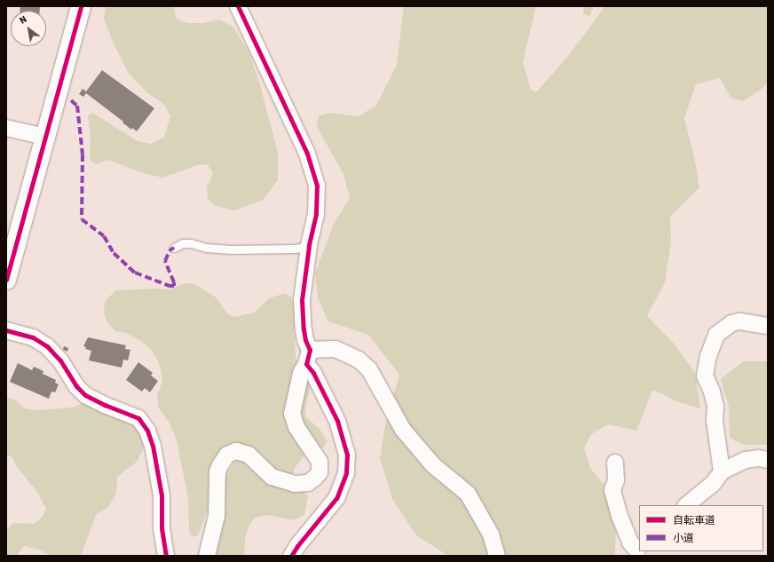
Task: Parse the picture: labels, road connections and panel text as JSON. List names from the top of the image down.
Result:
{
  "legend": ["自転車道", "小道"],
  "north": "top left"
}
